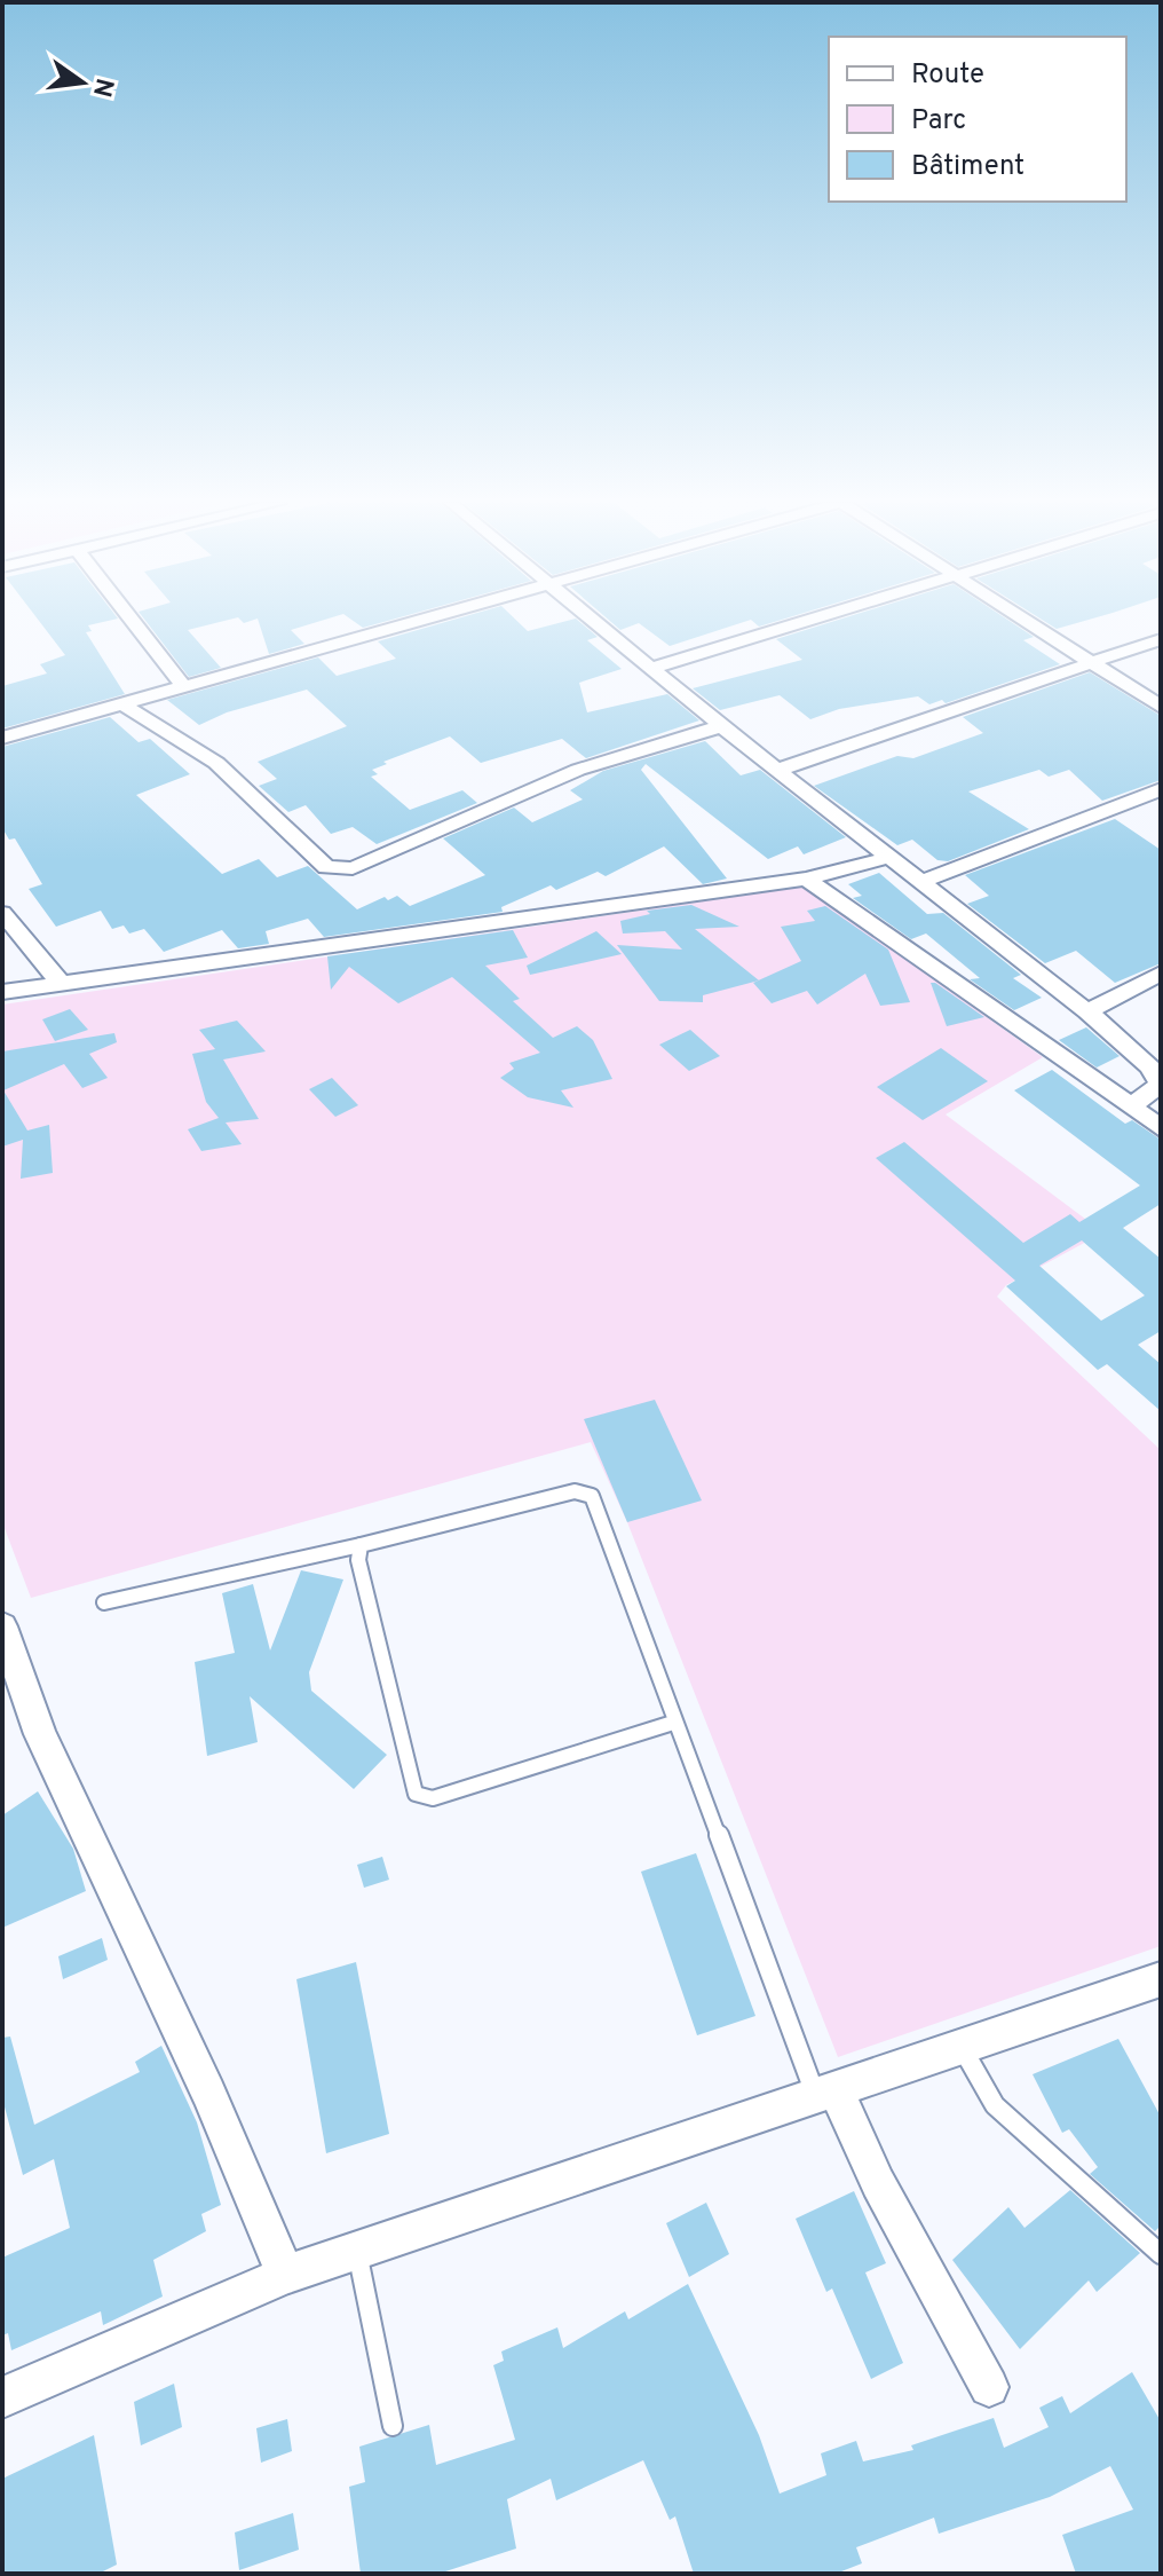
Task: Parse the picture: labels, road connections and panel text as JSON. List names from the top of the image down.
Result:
{
  "legend": ["Route", "Parc", "Bâtiment"],
  "north": "right"
}
